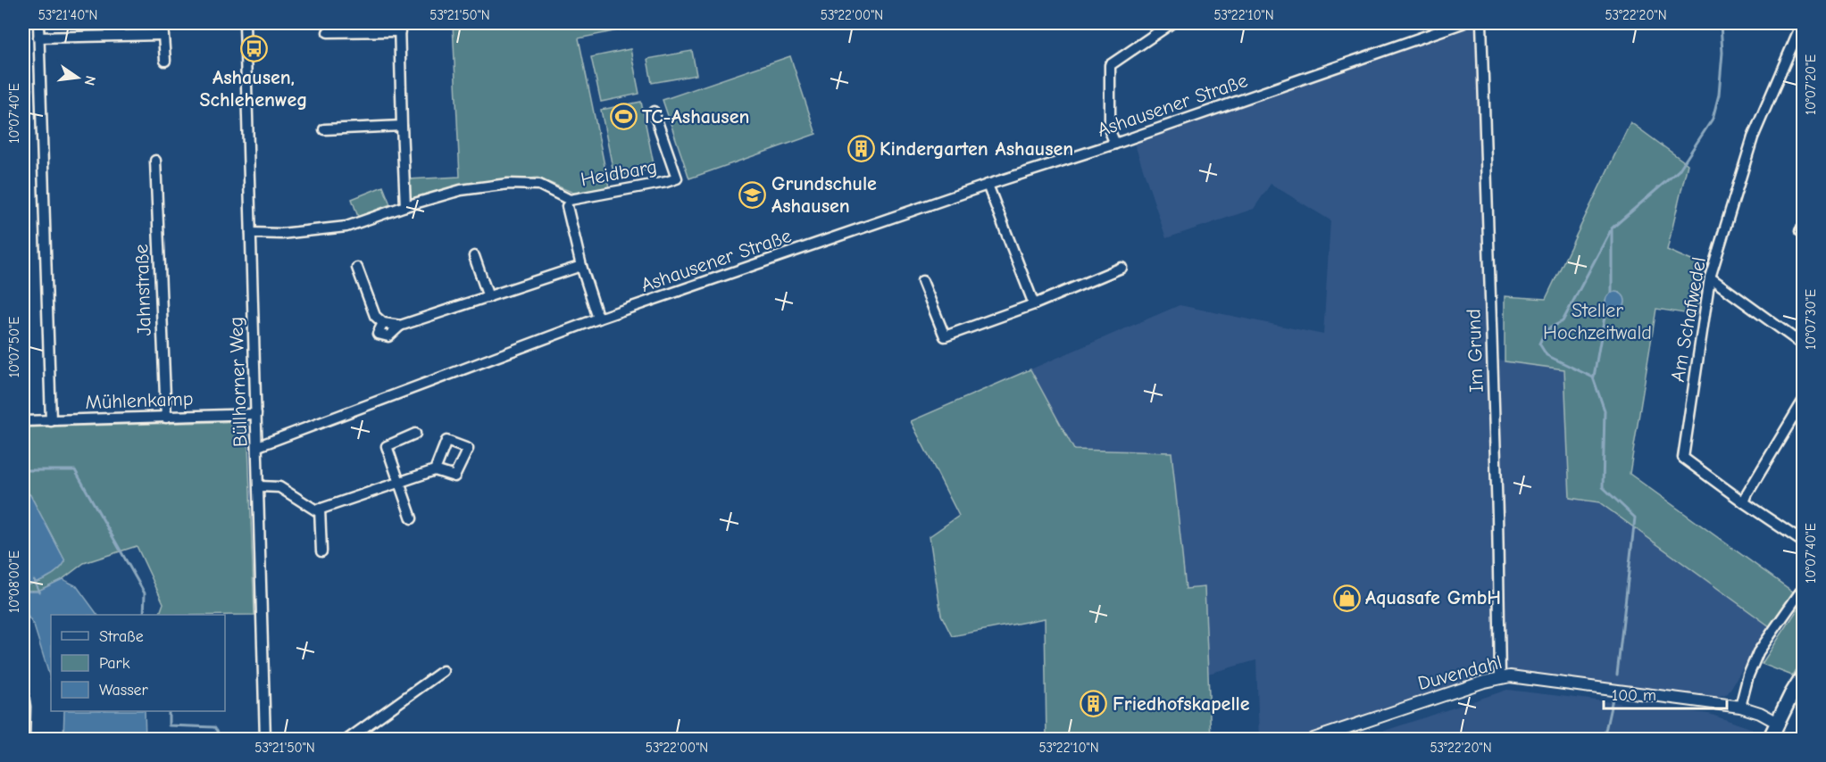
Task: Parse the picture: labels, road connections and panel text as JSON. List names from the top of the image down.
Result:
{
  "streets": {
    "street": [
      "Ashausener Straße",
      "Heidbarg",
      "Jahnstraße",
      "Am Schafwedel",
      "Im Grund",
      "Büllhorner Weg",
      "Mühlenkamp",
      "Duvendahl"
    ]
  },
  "crossings": [
    ["Ashausener Straße", "Büllhorner Weg"],
    ["Heidbarg", "Büllhorner Weg"],
    ["Jahnstraße", "Mühlenkamp"],
    ["Im Grund", "Duvendahl"],
    ["Büllhorner Weg", "Mühlenkamp"]
  ],
  "parks": ["Steller Hochzeitwald"],
  "places": {
    "bus stop": ["Ashausen, Schlehenweg"],
    "sports": ["TC-Ashausen"],
    "building": ["Kindergarten Ashausen", "Friedhofskapelle"],
    "school or university": ["Grundschule Ashausen"],
    "shop": ["Aquasafe GmbH"]
  },
  "legend": ["Straße", "Park", "Wasser"],
  "scale_bar": "100 m",
  "north": "right",
  "coordinates": [
    "53°21'40\"N",
    "53°21'50\"N",
    "53°22'00\"N",
    "53°22'10\"N",
    "53°22'20\"N",
    "10°07'20\"E",
    "10°07'40\"E",
    "10°07'30\"E",
    "10°07'50\"E",
    "10°08'00\"E"
  ]
}
